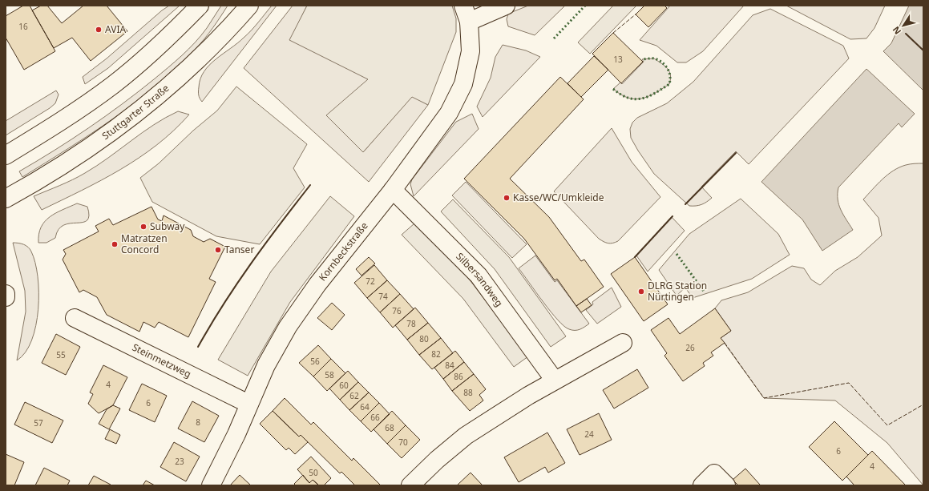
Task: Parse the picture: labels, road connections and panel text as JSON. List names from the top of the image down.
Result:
{
  "streets": {
    "street": [
      "Stuttgarter Straße",
      "Kornbeckstraße",
      "Silbersandweg",
      "Steinmetzweg"
    ]
  },
  "crossings": [
    ["Kornbeckstraße", "Silbersandweg"],
    ["Kornbeckstraße", "Steinmetzweg"]
  ],
  "places": [
    "AVIA",
    "Kasse/WC/Umkleide",
    "Subway",
    "Matratzen Concord",
    "Tanser",
    "DLRG Station Nürtingen"
  ],
  "house_numbers": [
    "16",
    "13",
    "72",
    "74",
    "76",
    "78",
    "80",
    "26",
    "82",
    "55",
    "56",
    "84",
    "58",
    "86",
    "4",
    "60",
    "88",
    "62",
    "6",
    "64",
    "66",
    "8",
    "57",
    "68",
    "24",
    "70",
    "6",
    "23",
    "4",
    "50"
  ],
  "north": "bottom left"
}
